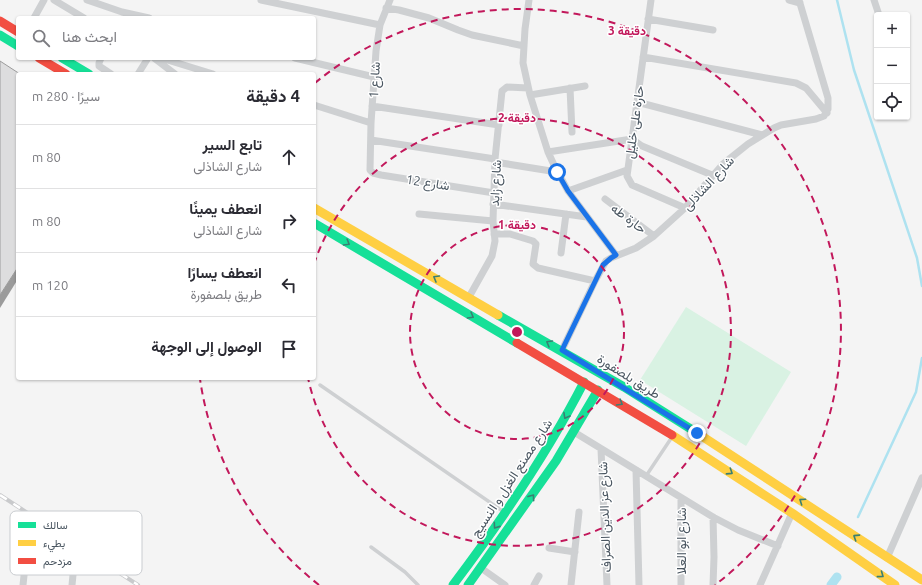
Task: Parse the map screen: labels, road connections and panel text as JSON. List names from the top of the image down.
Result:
{
  "streets": {
    "main road": ["طريق بلصفورة", "شارع مصنع الغزل و النسيج"],
    "street": [
      "شارع 1",
      "حارة على خليل",
      "شارع 12",
      "شارع زايد",
      "شارع الشاذلى",
      "حارة طه",
      "شارع عز الدين الصراف",
      "شارع ابو العلا"
    ]
  },
  "crossings": [
    ["شارع 1", "شارع 12"],
    ["حارة على خليل", "شارع الشاذلى"],
    ["شارع 12", "شارع زايد"],
    ["شارع زايد", "طريق بلصفورة"],
    ["شارع الشاذلى", "حارة طه"],
    ["شارع الشاذلى", "طريق بلصفورة"],
    ["طريق بلصفورة", "شارع مصنع الغزل و النسيج"]
  ],
  "legend": ["سالك", "بطيء", "مزدحم"],
  "page": {
    "map_buttons": ["+", "−"],
    "search": "ابحث هنا",
    "heading": ["4 دقيقة", "سيرًا · 280 m"],
    "list": [
      ["تابع السير", "شارع الشاذلى", "80 m"],
      ["انعطف يمينًا", "شارع الشاذلى", "80 m"],
      ["انعطف يسارًا", "طريق بلصفورة", "120 m"],
      "الوصول إلى الوجهة"
    ]
  },
  "rings": ["3 دقيقة", "2 دقيقة", "1 دقيقة"]
}
